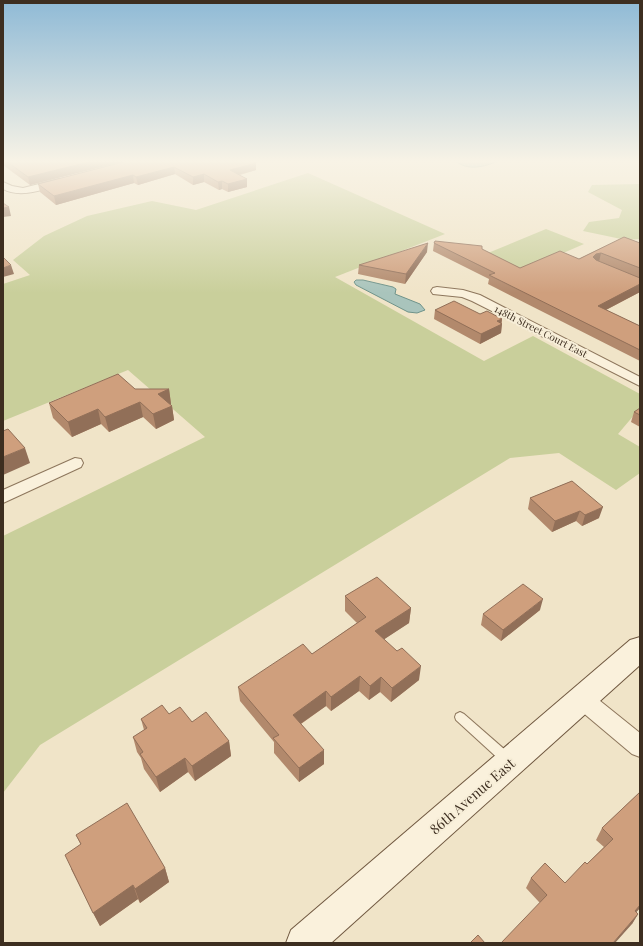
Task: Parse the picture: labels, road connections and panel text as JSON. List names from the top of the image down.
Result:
{
  "streets": {
    "street": ["148th Street Court East", "86th Avenue East"]
  }
}
